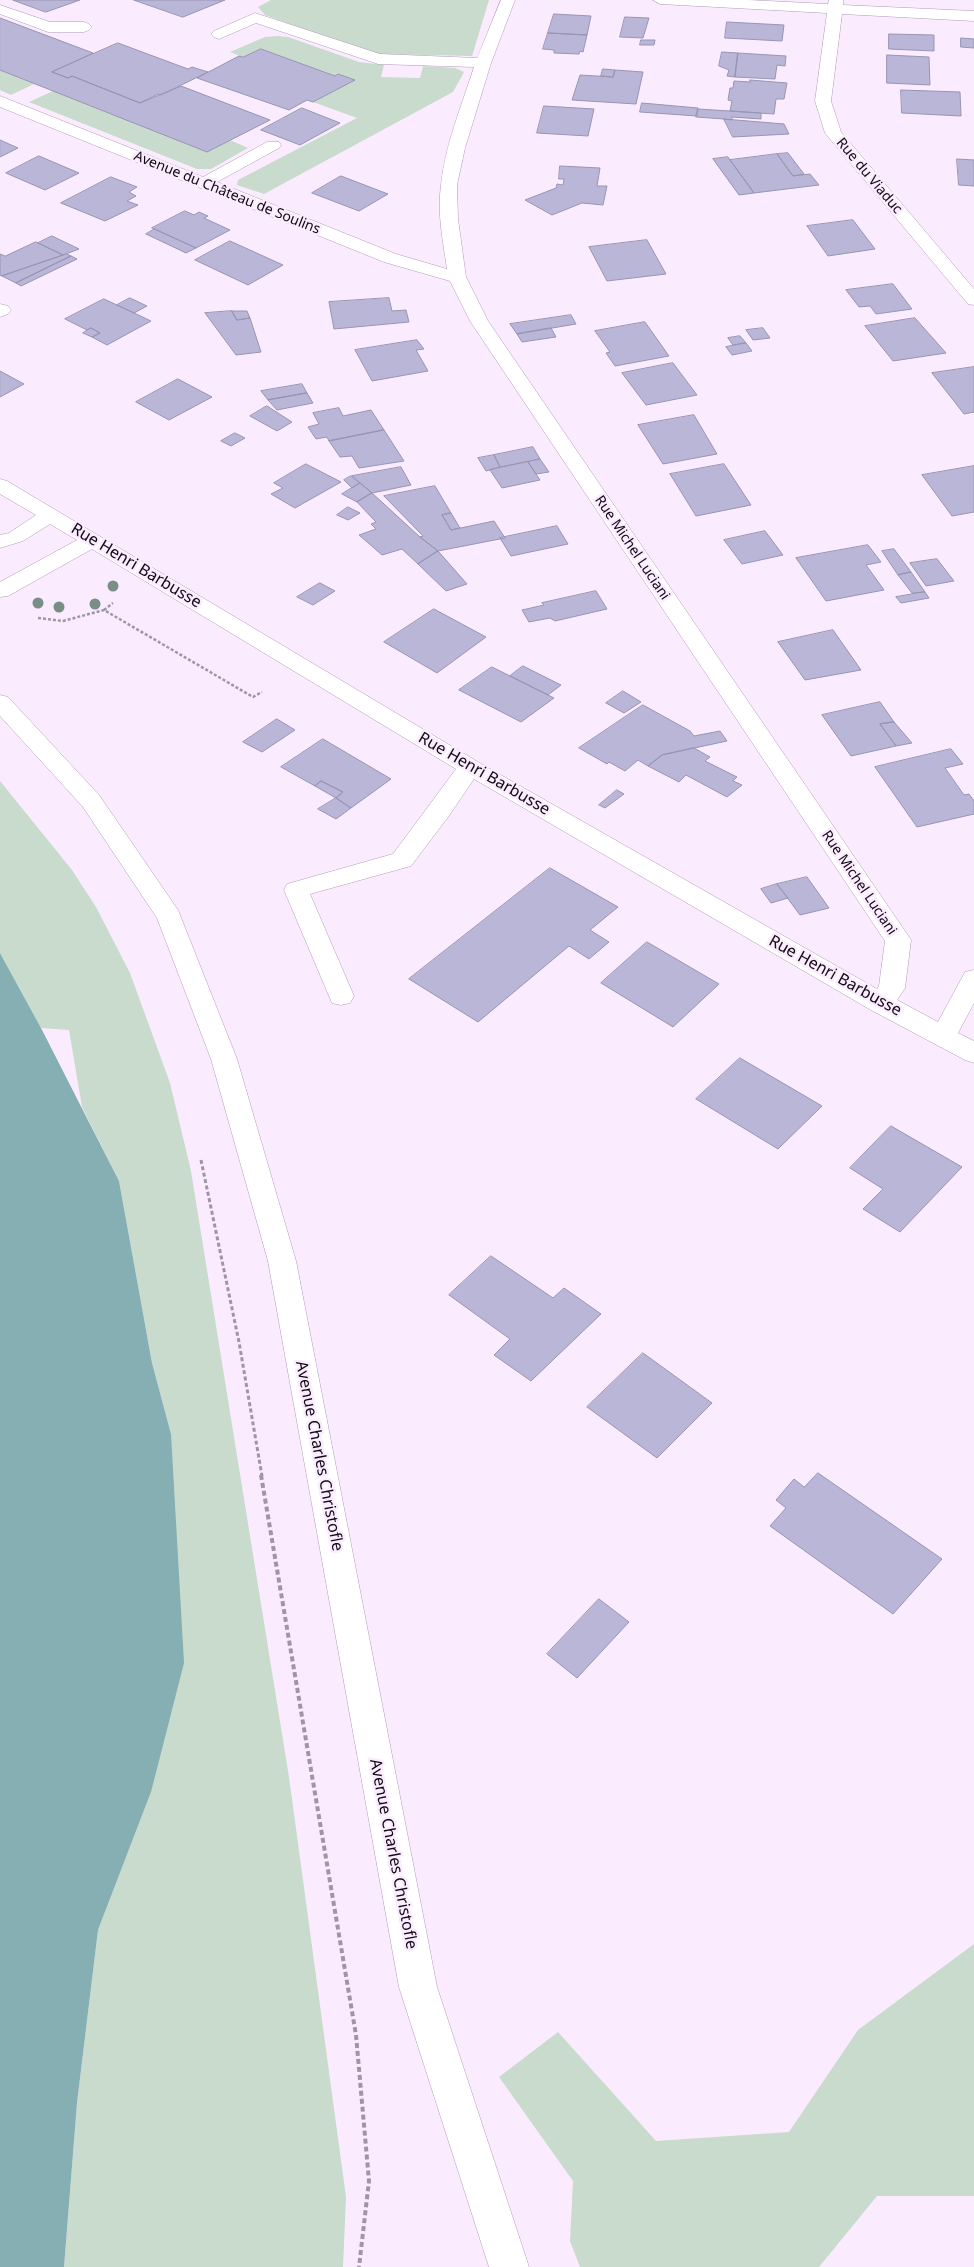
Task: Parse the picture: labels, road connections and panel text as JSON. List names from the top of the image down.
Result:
{
  "streets": {
    "street": [
      "Rue du Viaduc",
      "Avenue du Château de Soulins",
      "Rue Michel Luciani",
      "Rue Henri Barbusse",
      "Avenue Charles Christofle"
    ]
  },
  "crossings": [
    ["Avenue du Château de Soulins", "Rue Michel Luciani"],
    ["Rue Michel Luciani", "Rue Henri Barbusse"]
  ]
}
